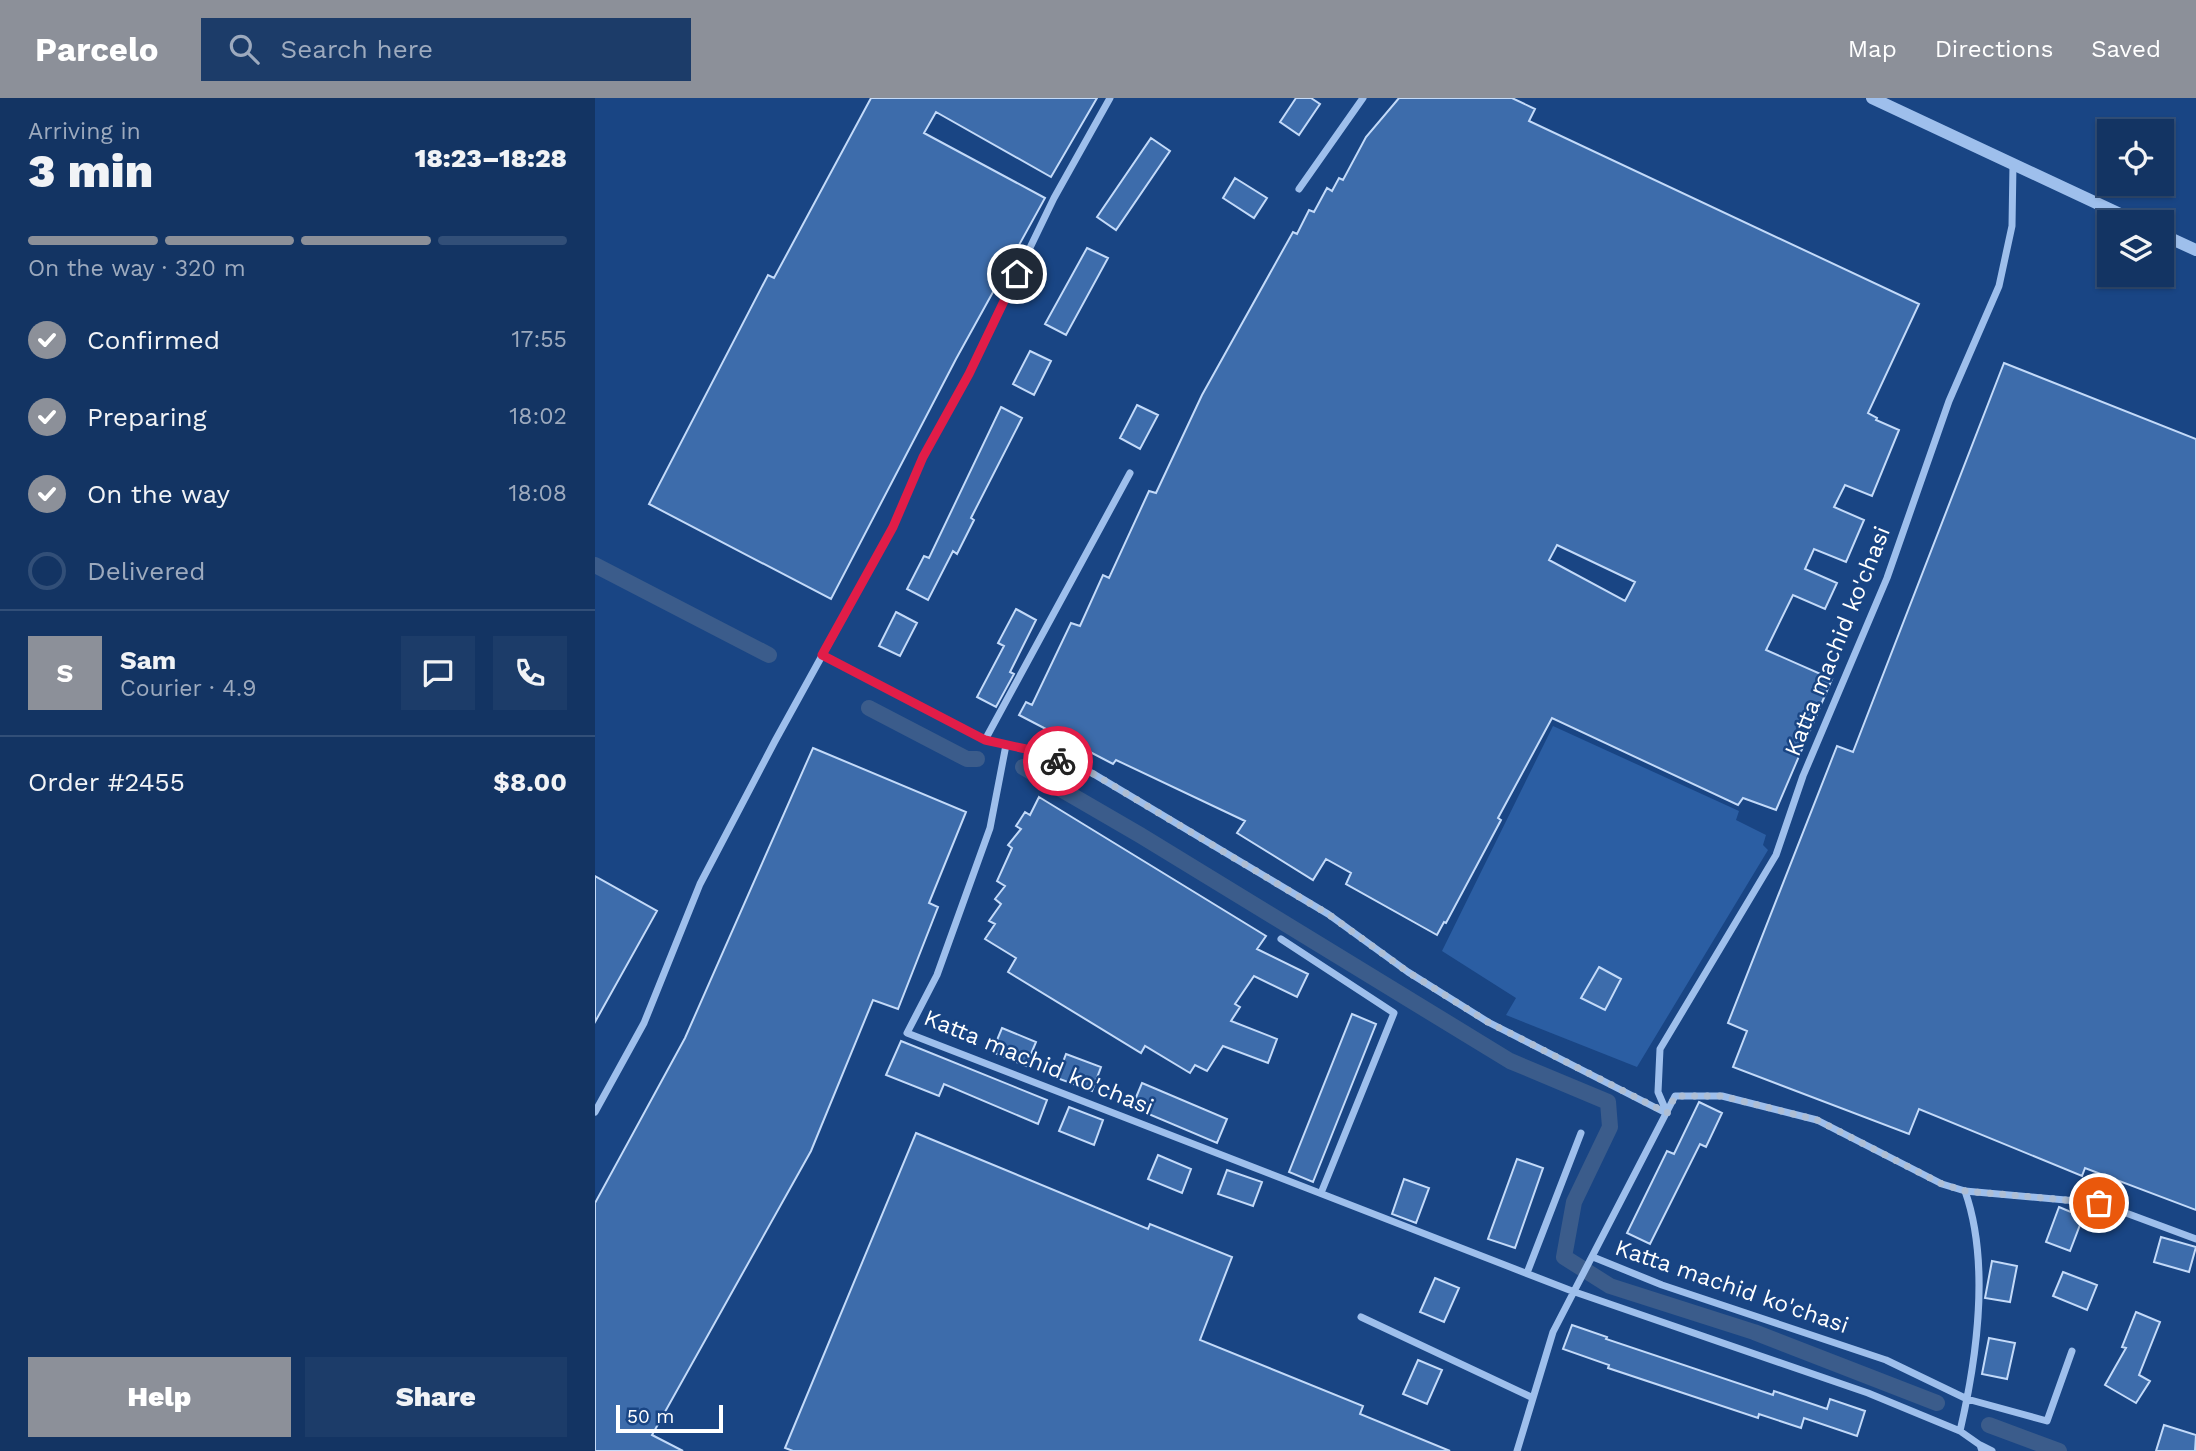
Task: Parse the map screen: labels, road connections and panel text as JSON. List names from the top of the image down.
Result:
{
  "streets": {
    "street": ["Katta machid ko'chasi"]
  },
  "scale_bar": "50 m",
  "page": {
    "header": "Parcelo",
    "search": "Search here",
    "nav": ["Map", "Directions", "Saved"],
    "heading": ["3 min", "Arriving in", "18:23–18:28"],
    "panel": [
      "Sam",
      "Courier · 4.9",
      "Order #2455",
      "$8.00"
    ],
    "bar": "On the way · 320 m",
    "list": [
      ["Confirmed", "17:55"],
      ["Preparing", "18:02"],
      ["On the way", "18:08"],
      "Delivered"
    ],
    "round": "S",
    "buttons": ["Help", "Share"],
    "scale": "50 m"
  }
}
